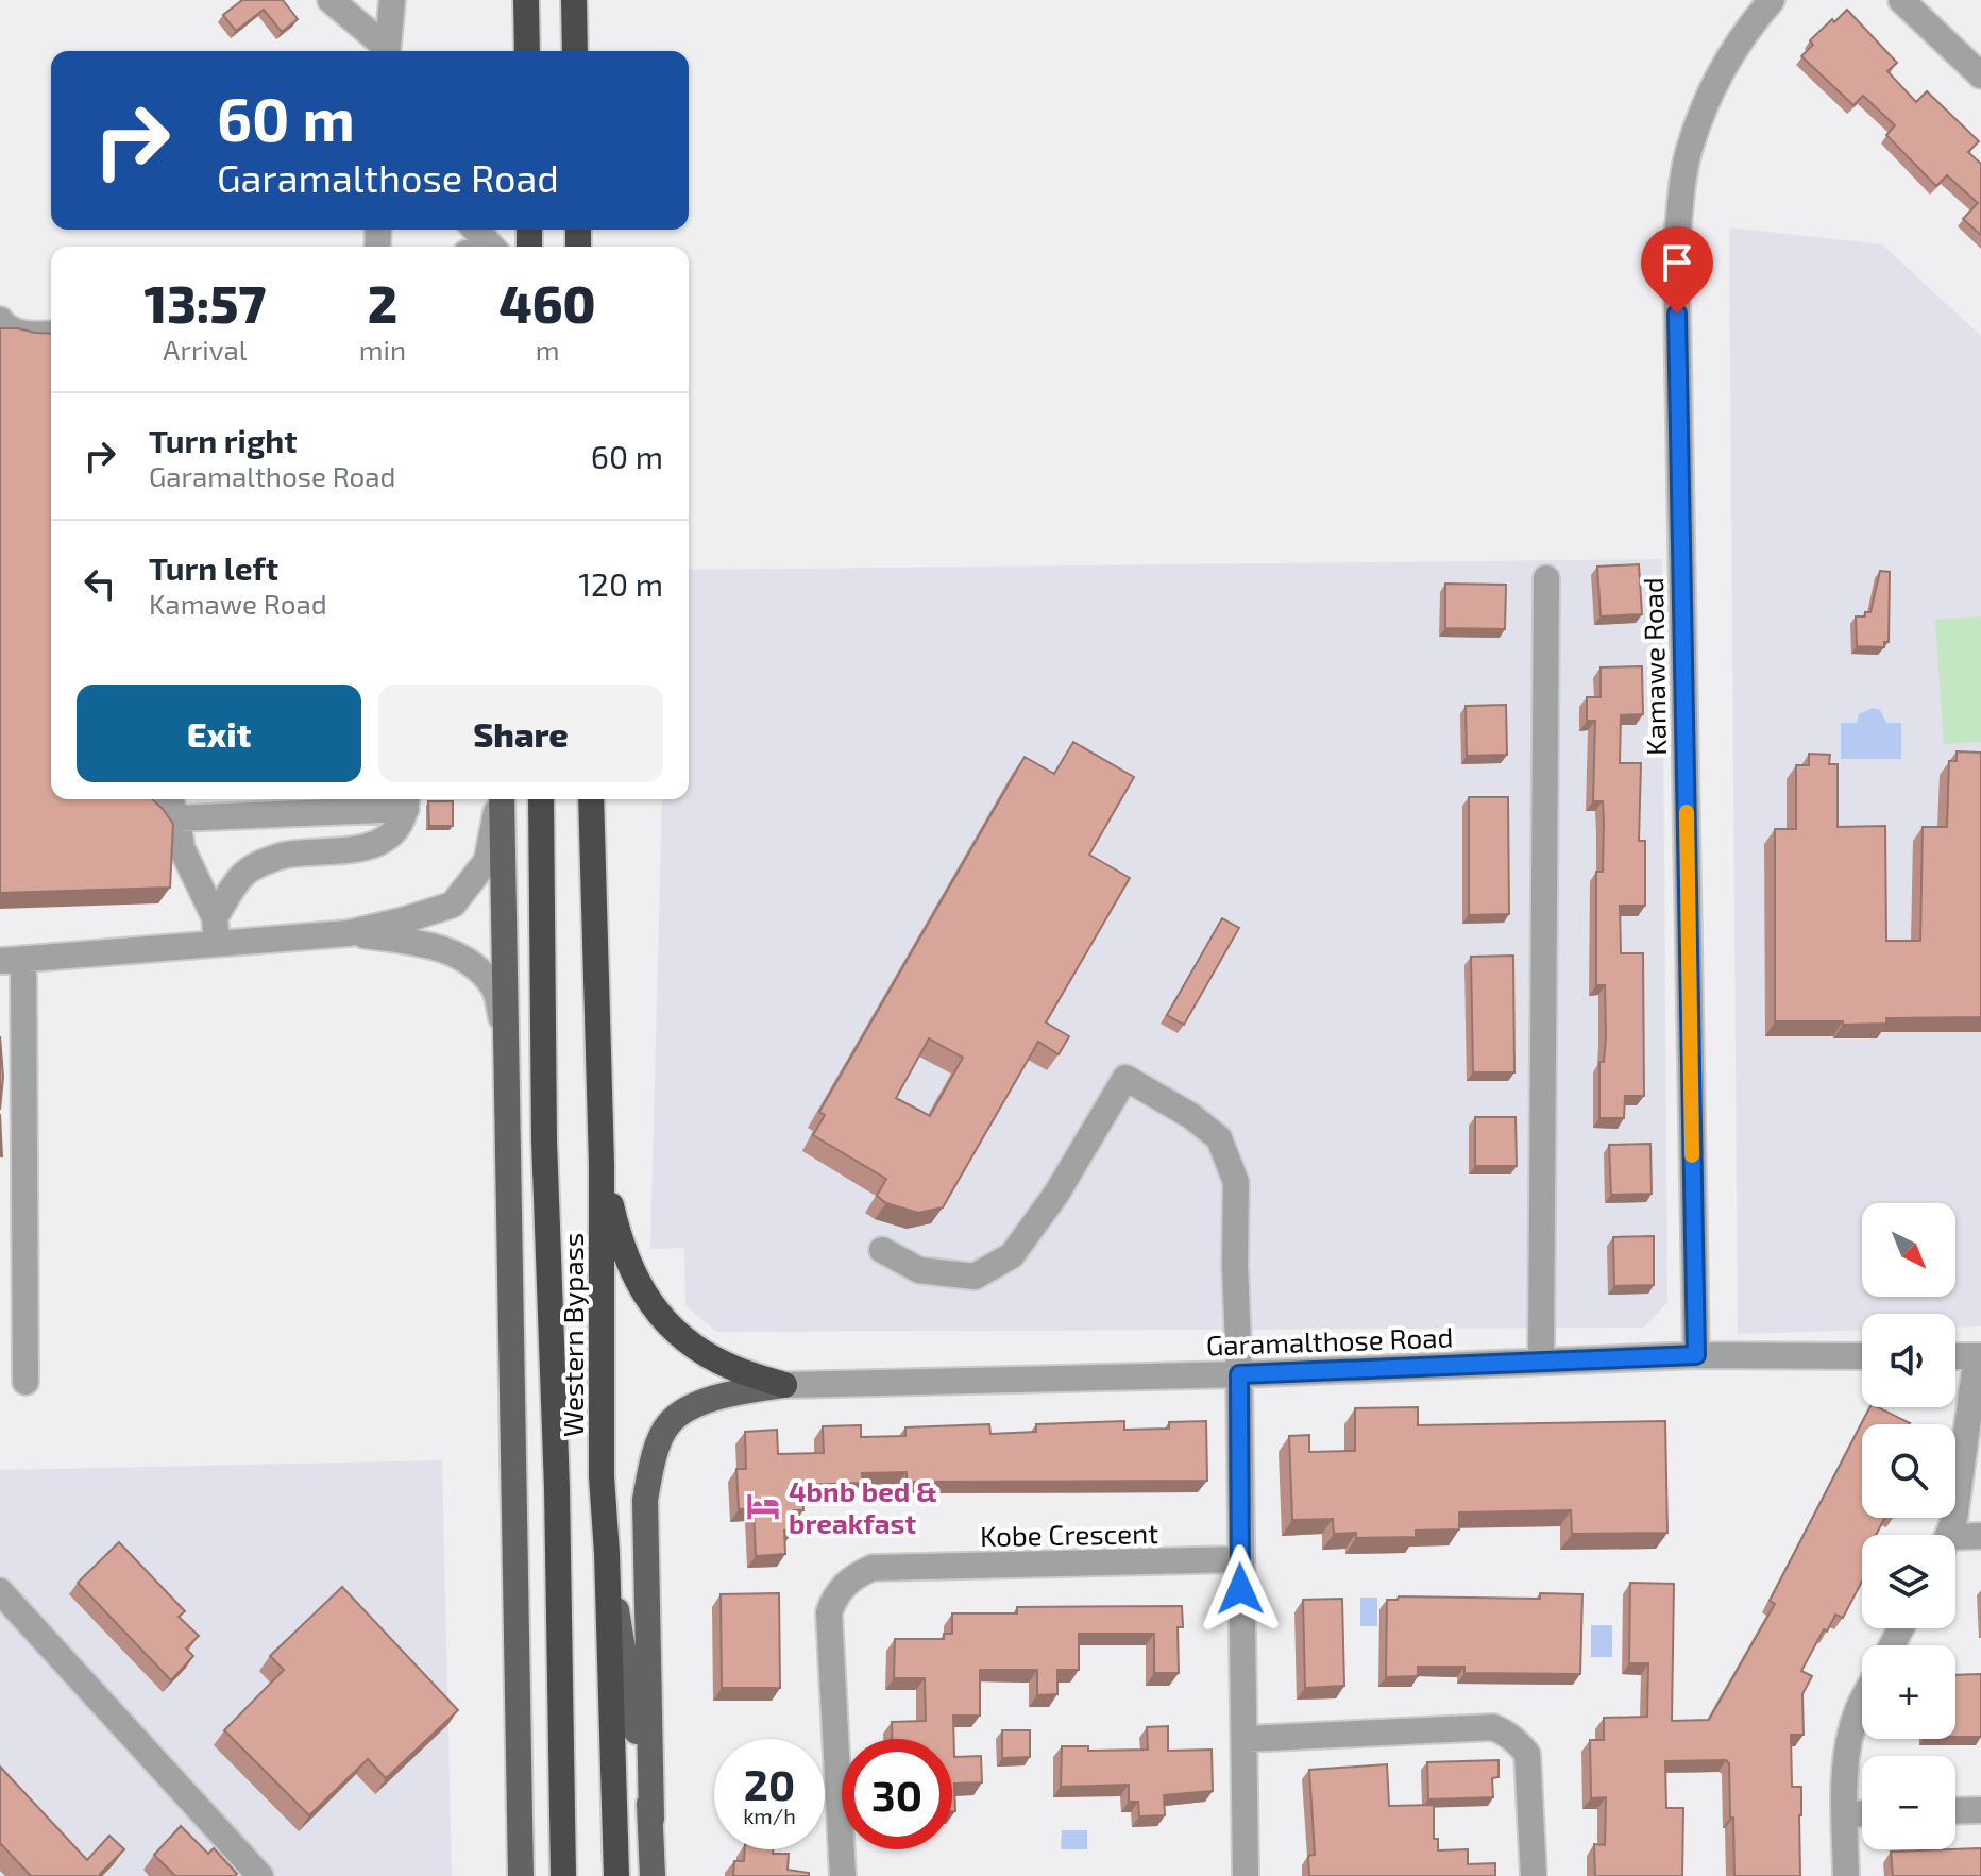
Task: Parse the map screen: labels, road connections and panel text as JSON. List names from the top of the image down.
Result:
{
  "streets": {
    "highway": ["Western Bypass"],
    "street": ["Kamawe Road", "Garamalthose Road", "Kobe Crescent"]
  },
  "crossings": [
    ["Kamawe Road", "Garamalthose Road"]
  ],
  "places": {
    "hotel": ["4bnb bed & breakfast"]
  },
  "north": "bottom right",
  "page": {
    "turn": ["60 m", "Garamalthose Road"],
    "eta": [
      "13:57",
      "Arrival",
      "2",
      "min",
      "460",
      "m"
    ],
    "list": [
      {
        "name": "Turn right",
        "note": "Garamalthose Road",
        "value": "60 m"
      },
      {
        "name": "Turn left",
        "note": "Kamawe Road",
        "value": "120 m"
      }
    ],
    "buttons": ["Exit", "Share"],
    "map_buttons": ["+", "−"],
    "speed": "20 km/h",
    "limit": "30"
  }
}
